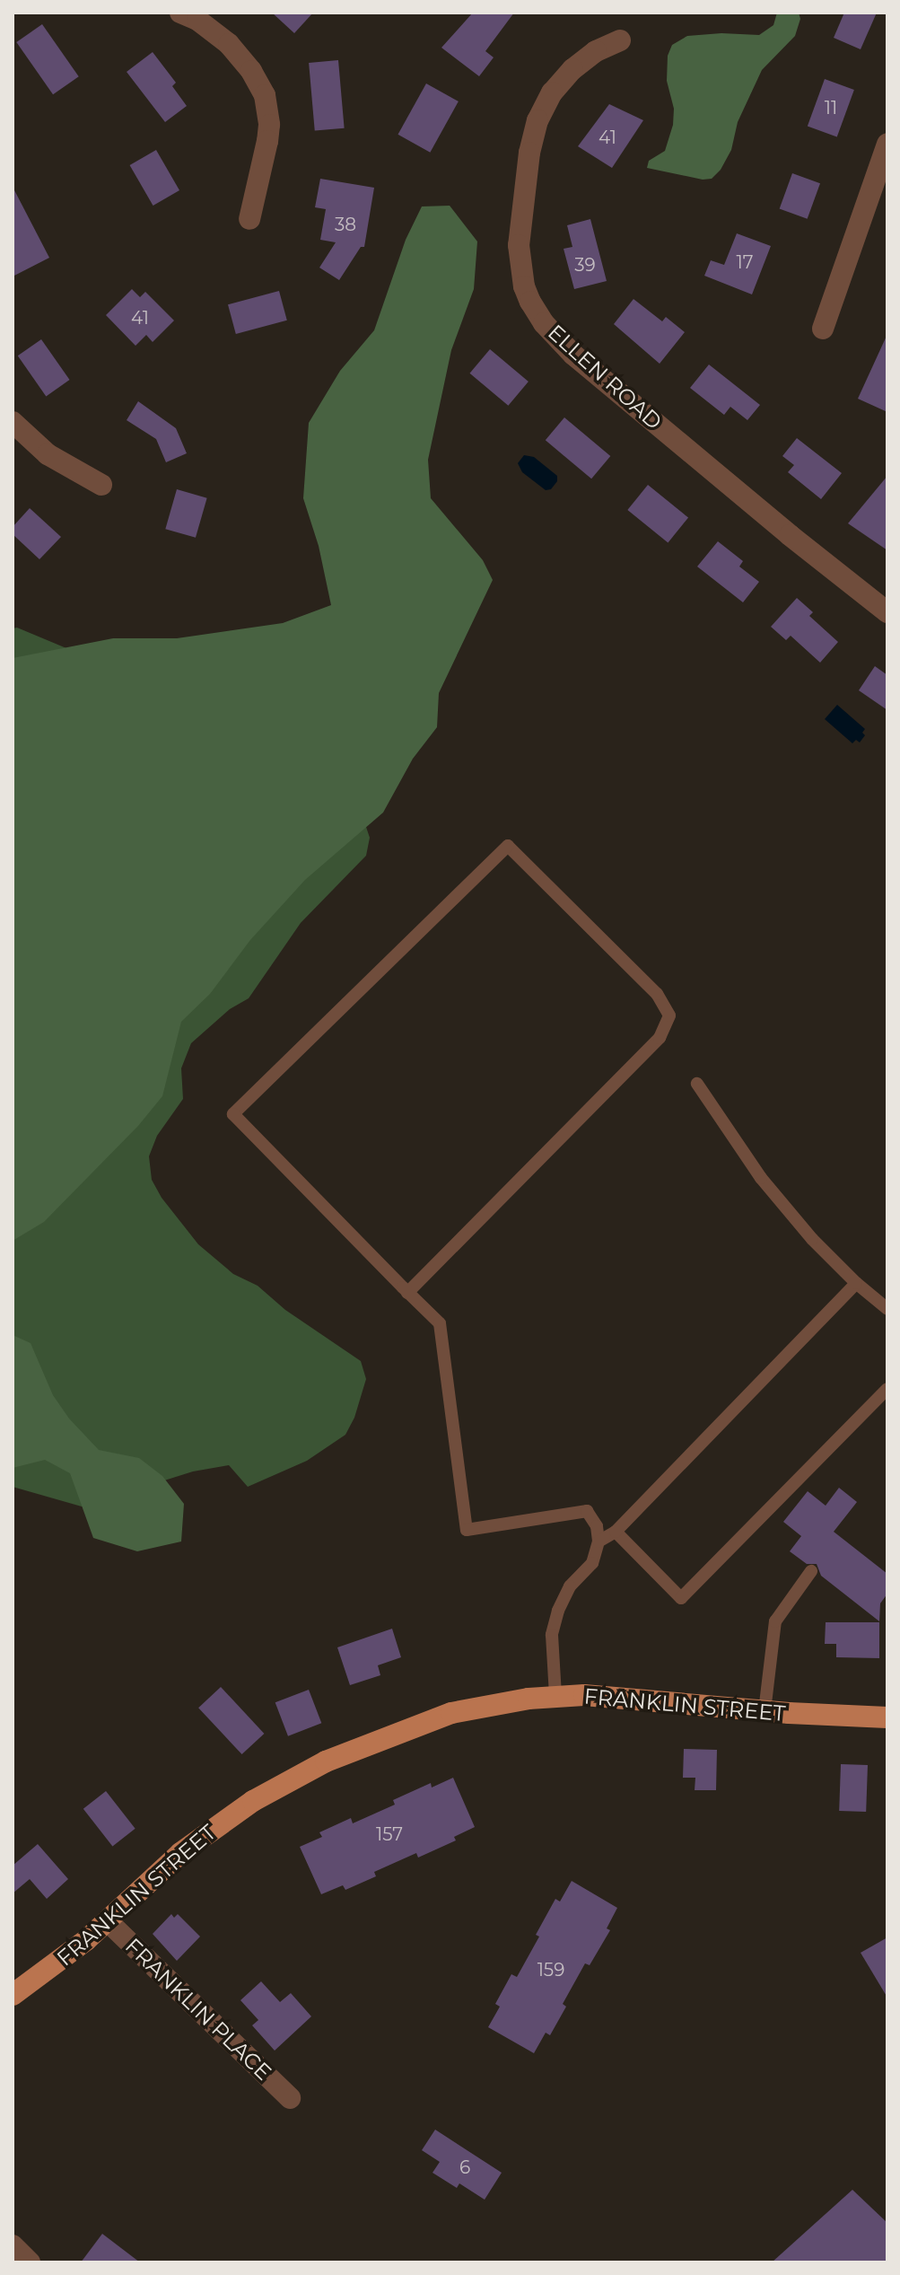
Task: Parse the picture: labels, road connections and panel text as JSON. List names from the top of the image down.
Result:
{
  "streets": {
    "main road": ["FRANKLIN STREET"],
    "street": ["ELLEN ROAD", "FRANKLIN PLACE"]
  },
  "crossings": [
    ["FRANKLIN STREET", "FRANKLIN PLACE"]
  ],
  "house_numbers": [
    "11",
    "41",
    "38",
    "17",
    "39",
    "41",
    "157",
    "159",
    "6"
  ]
}
